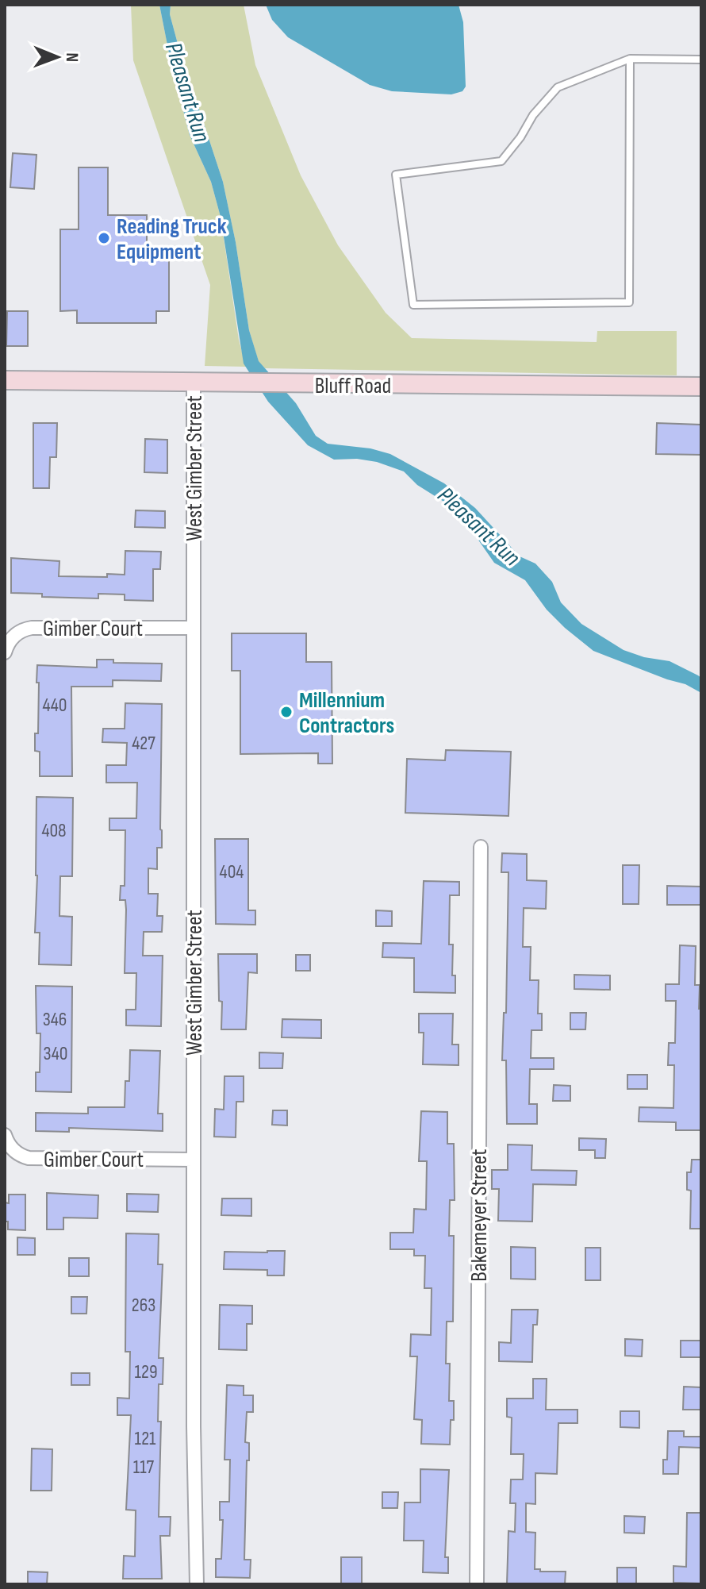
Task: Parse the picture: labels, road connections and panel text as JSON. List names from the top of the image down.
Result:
{
  "streets": {
    "main road": ["Bluff Road"],
    "street": ["West Gimber Street", "Gimber Court", "Bakemeyer Street"]
  },
  "crossings": [
    ["Bluff Road", "West Gimber Street"],
    ["West Gimber Street", "Gimber Court"]
  ],
  "water": ["Pleasant Run"],
  "places": ["Reading Truck Equipment", "Millennium Contractors"],
  "house_numbers": [
    "440",
    "427",
    "408",
    "404",
    "346",
    "340",
    "263",
    "129",
    "121",
    "117"
  ],
  "north": "right"
}
